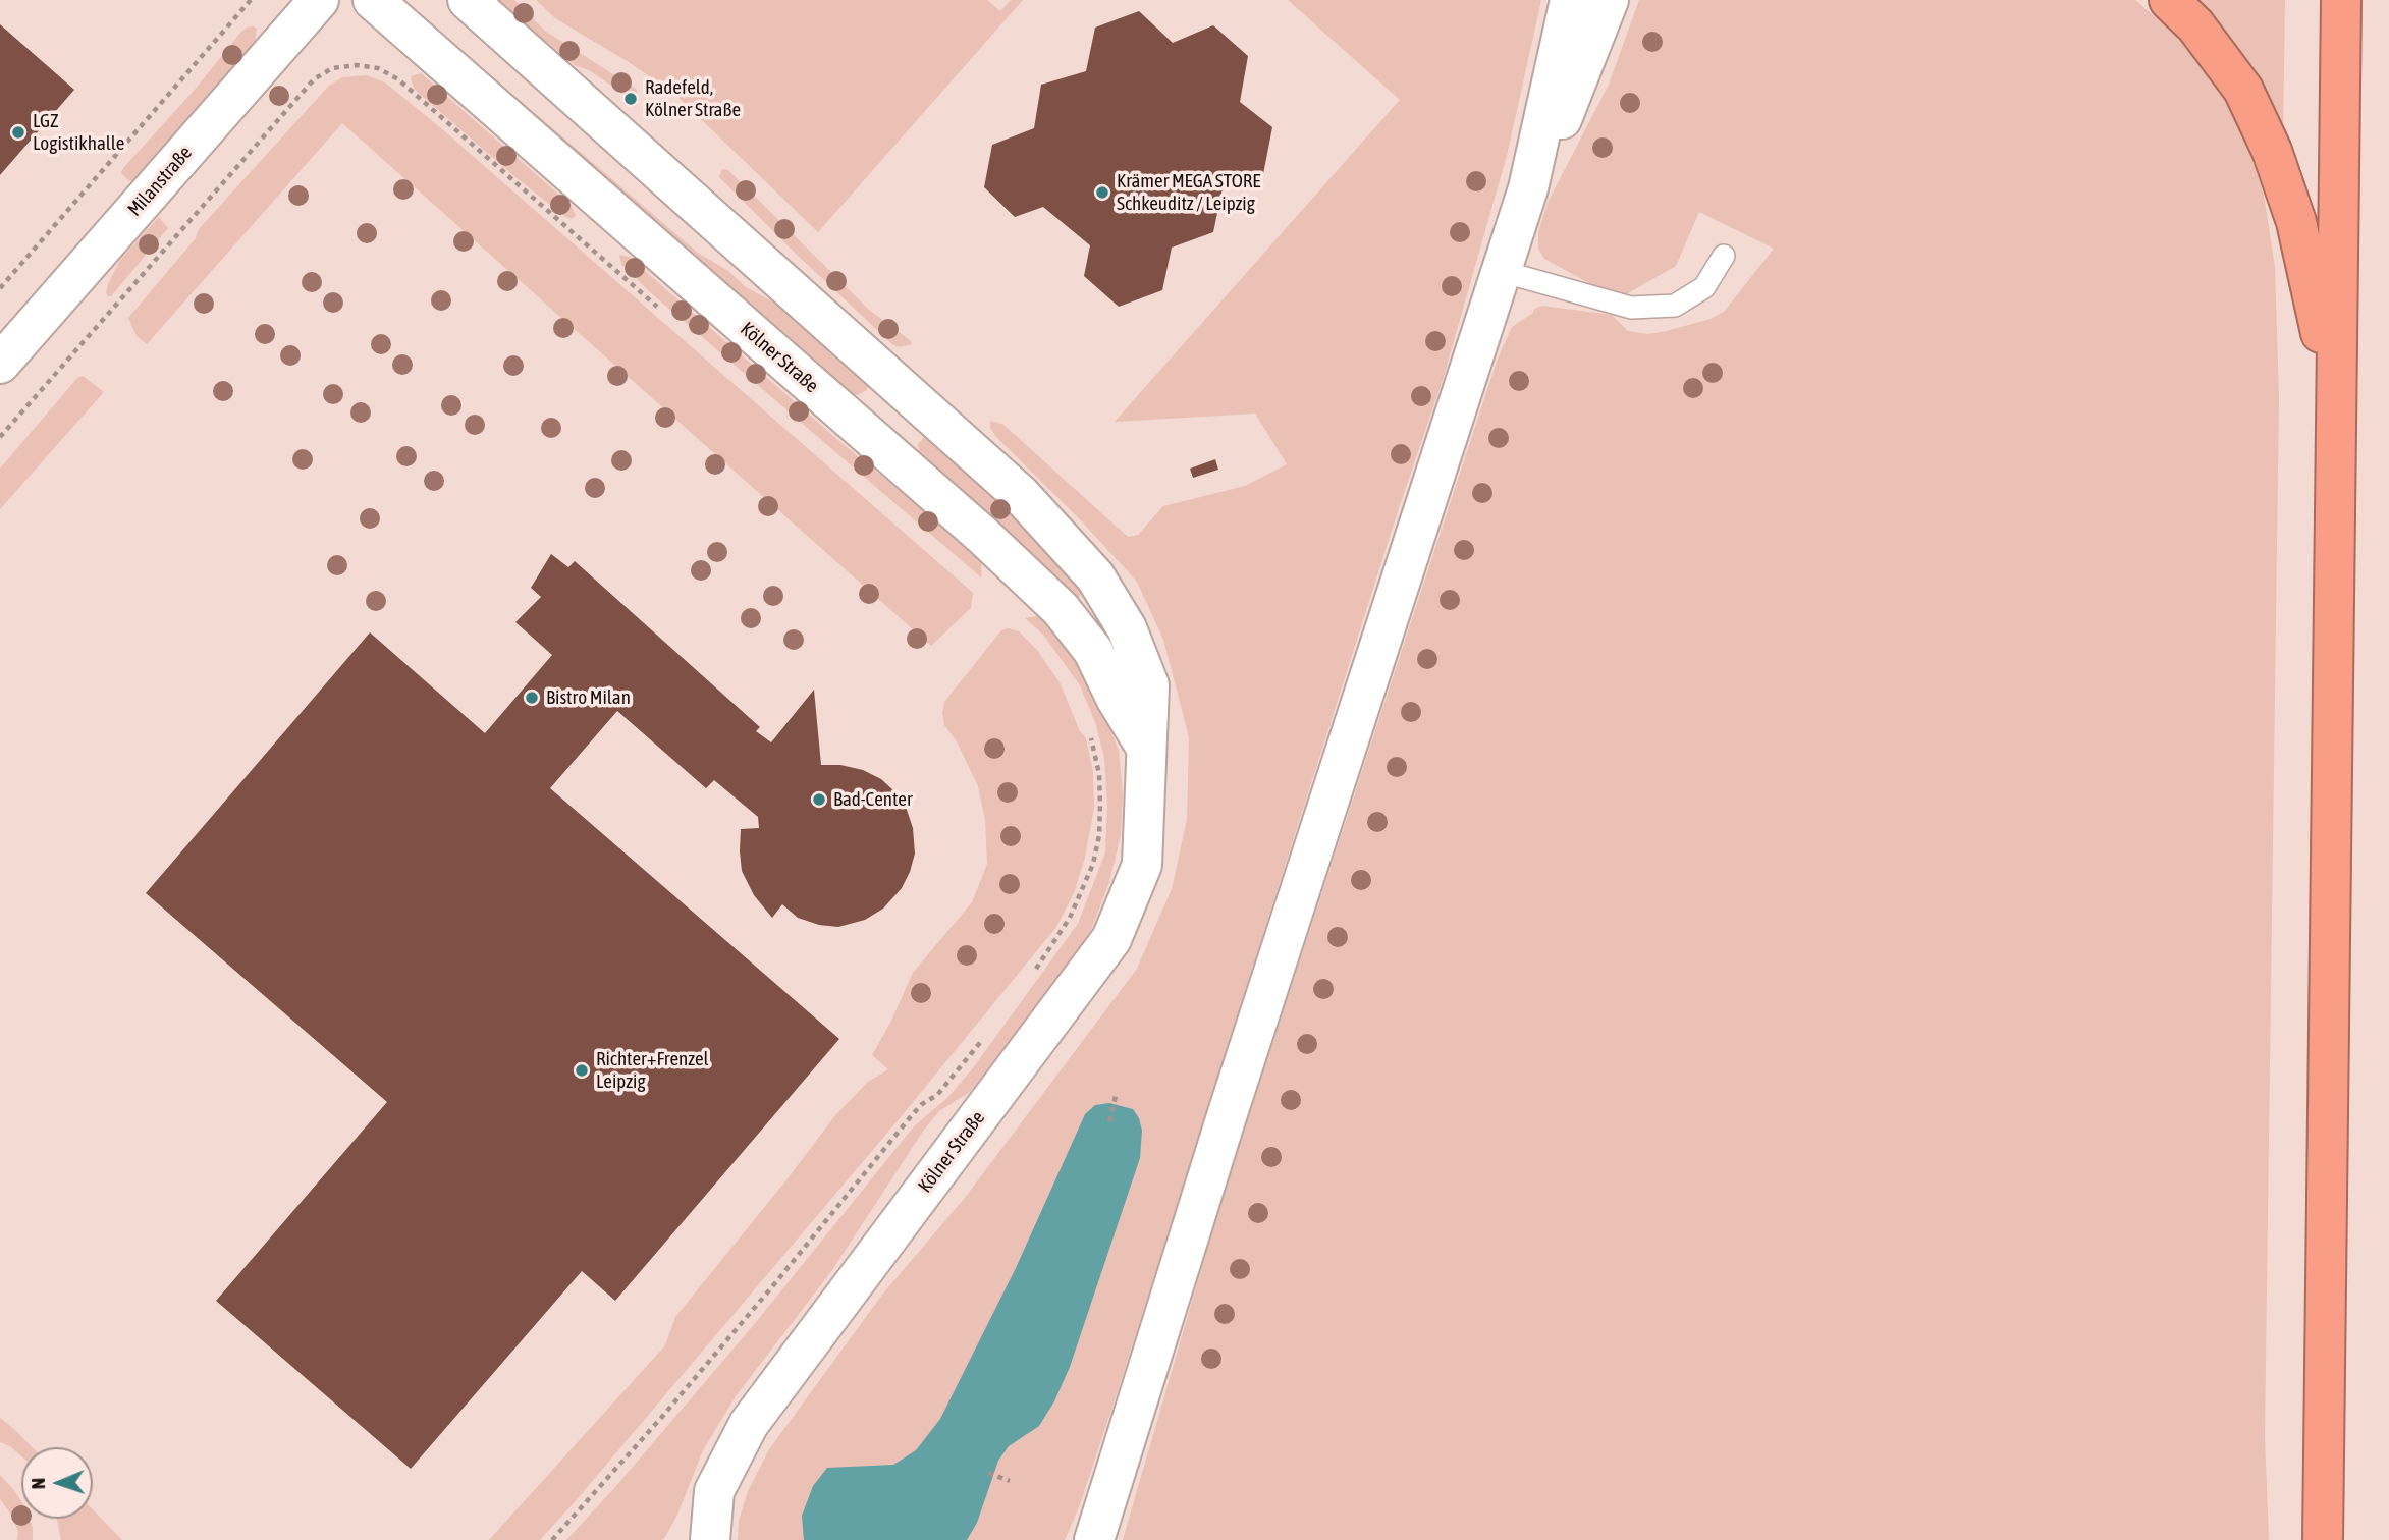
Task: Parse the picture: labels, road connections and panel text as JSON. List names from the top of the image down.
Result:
{
  "streets": {
    "street": ["Milanstraße", "Kölner Straße"]
  },
  "places": [
    "Radefeld, Kölner Straße",
    "LGZ Logistikhalle",
    "Krämer MEGA STORE Schkeuditz / Leipzig",
    "Bistro Milan",
    "Bad-Center",
    "Richter+Frenzel Leipzig"
  ],
  "north": "left"
}
